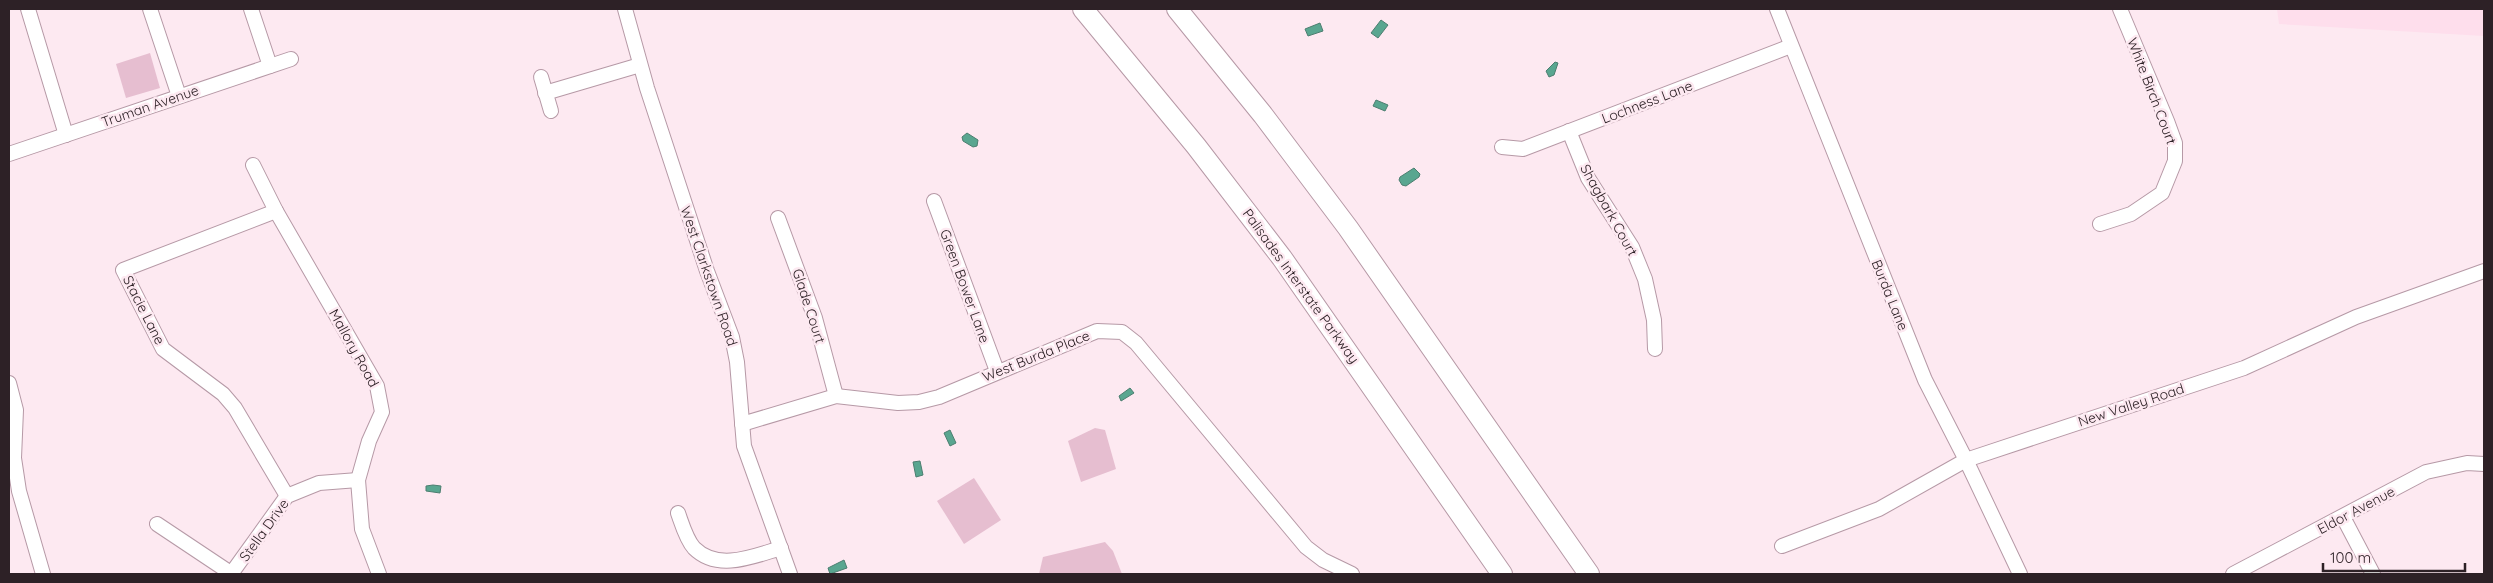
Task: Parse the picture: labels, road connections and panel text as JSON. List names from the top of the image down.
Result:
{
  "streets": {
    "highway": ["Palisades Interstate Parkway"],
    "street": [
      "White Birch Court",
      "Lochness Lane",
      "Truman Avenue",
      "Shagbark Court",
      "West Clarkstown Road",
      "Green Bower Lane",
      "Burda Lane",
      "Glade Court",
      "Stacie Lane",
      "Mallory Road",
      "West Burda Place",
      "New Valley Road",
      "Eldor Avenue",
      "Stella Drive"
    ]
  },
  "crossings": [
    ["Lochness Lane", "Shagbark Court"],
    ["Lochness Lane", "Burda Lane"],
    ["West Clarkstown Road", "West Burda Place"],
    ["Green Bower Lane", "West Burda Place"],
    ["Burda Lane", "New Valley Road"],
    ["Glade Court", "West Burda Place"],
    ["Stacie Lane", "Mallory Road"],
    ["Stacie Lane", "Stella Drive"],
    ["Mallory Road", "Stella Drive"]
  ],
  "scale_bar": "100 m"
}
